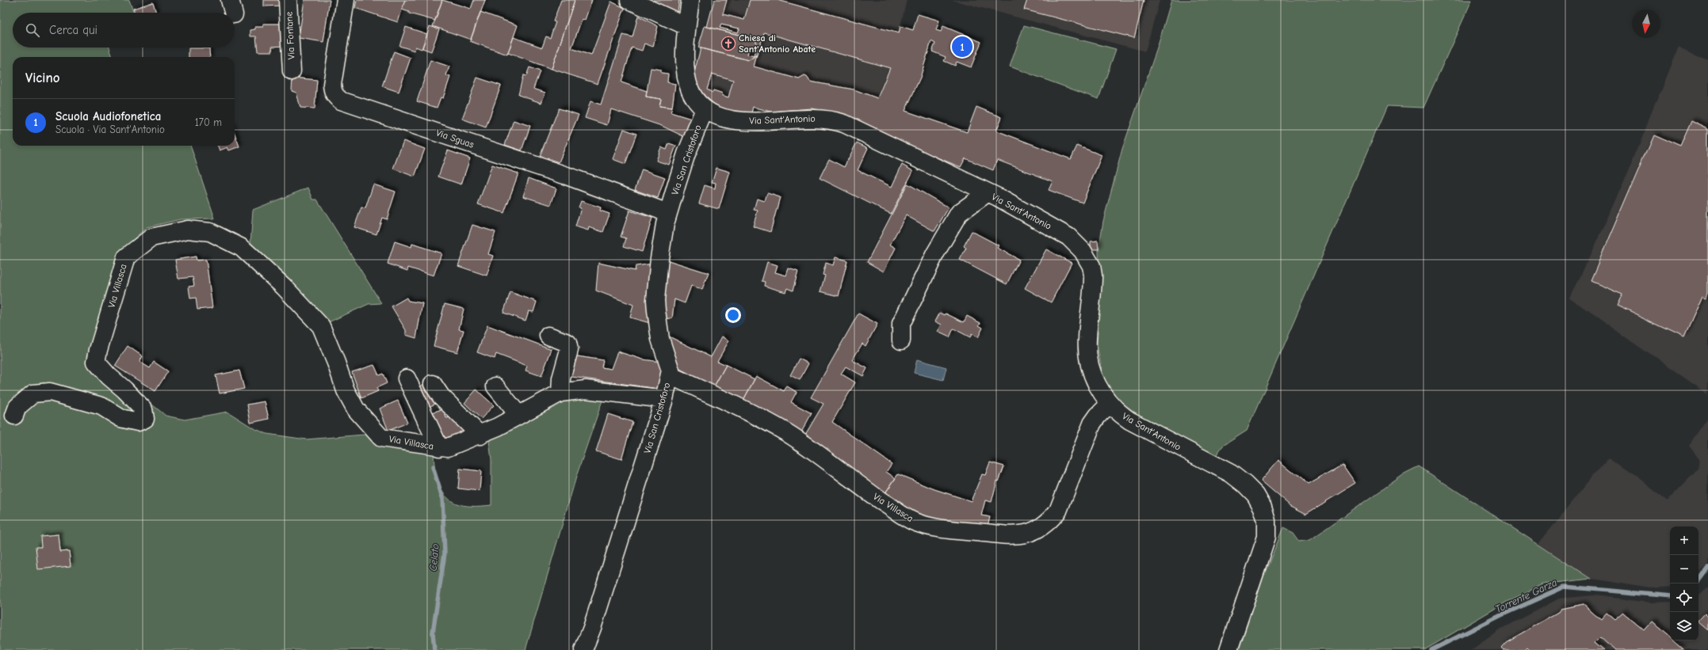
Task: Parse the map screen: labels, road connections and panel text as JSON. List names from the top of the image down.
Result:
{
  "streets": {
    "street": [
      "Via Fontane",
      "Via Sant'Antonio",
      "Via Sguas",
      "Via San Cristoforo",
      "Via Villasca"
    ]
  },
  "crossings": [
    ["Via Sant'Antonio", "Via San Cristoforo"],
    ["Via Sant'Antonio", "Via Villasca"],
    ["Via Sguas", "Via San Cristoforo"],
    ["Via San Cristoforo", "Via Villasca"]
  ],
  "water": ["Celato", "Torrente Garza"],
  "places": {
    "church": ["Chiesa di Sant'Antonio Abate"]
  },
  "north": "bottom",
  "page": {
    "search": "Cerca qui",
    "pins": "1",
    "heading": "Vicino",
    "list": [
      {
        "mark": "1",
        "name": "Scuola Audiofonetica",
        "note": "Scuola · Via Sant'Antonio",
        "value": "170 m"
      }
    ],
    "map_buttons": ["+", "−"]
  }
}
